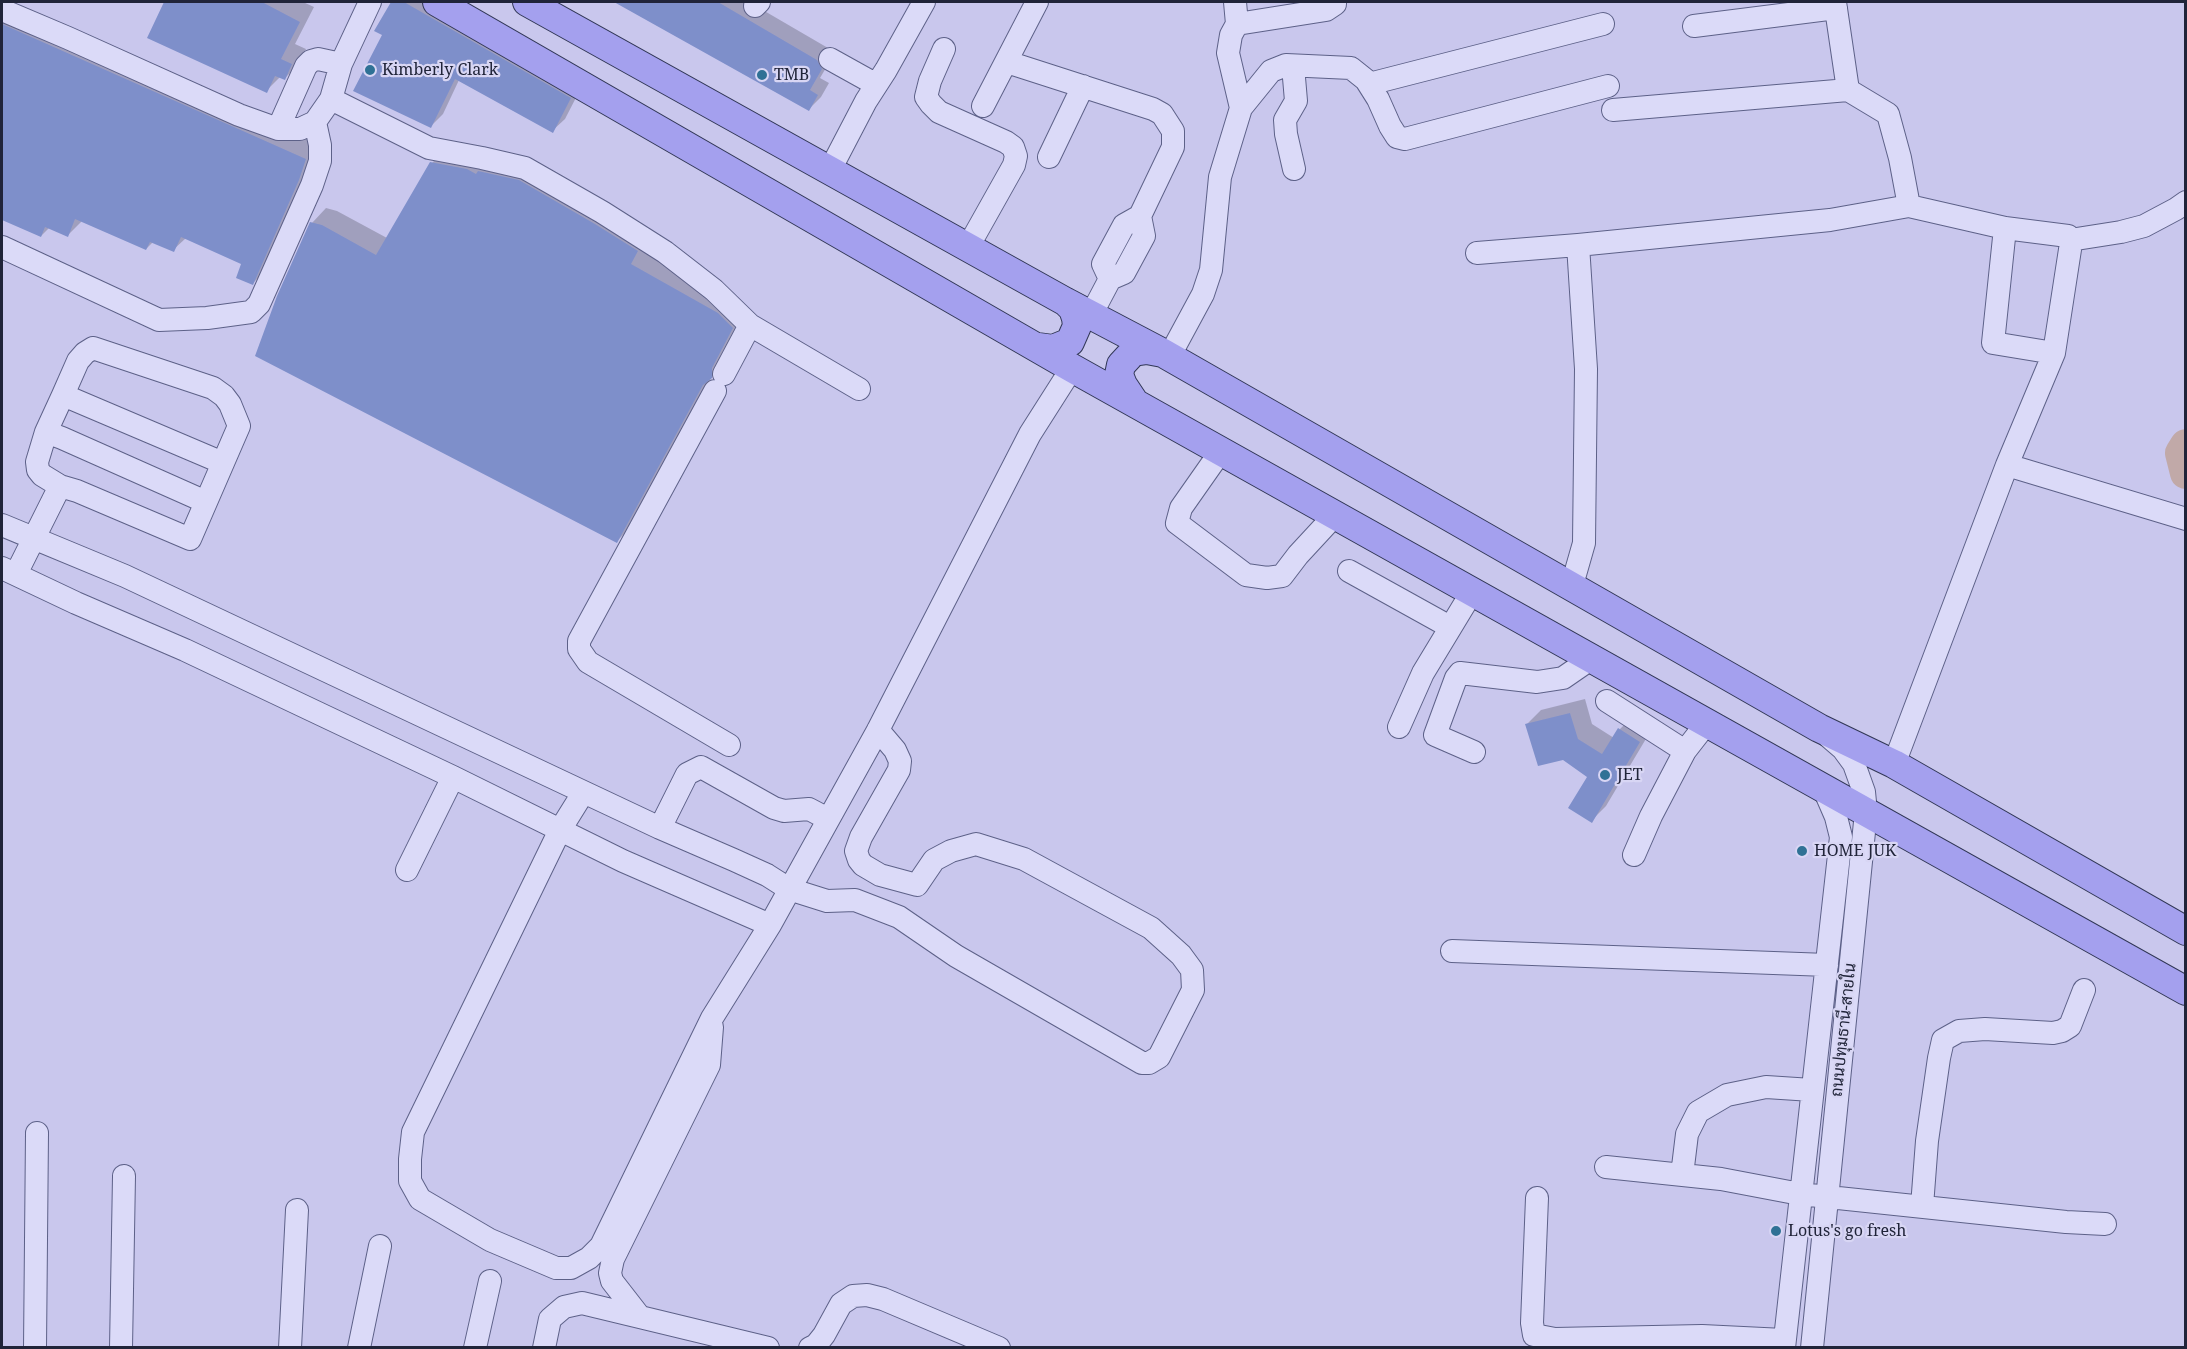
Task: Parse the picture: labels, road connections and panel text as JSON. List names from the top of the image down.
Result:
{
  "streets": {
    "street": ["ถนนปทุมธานี-สายใน"]
  },
  "places": [
    "Kimberly Clark",
    "TMB",
    "JET",
    "HOME JUK",
    "Lotus's go fresh"
  ]
}
